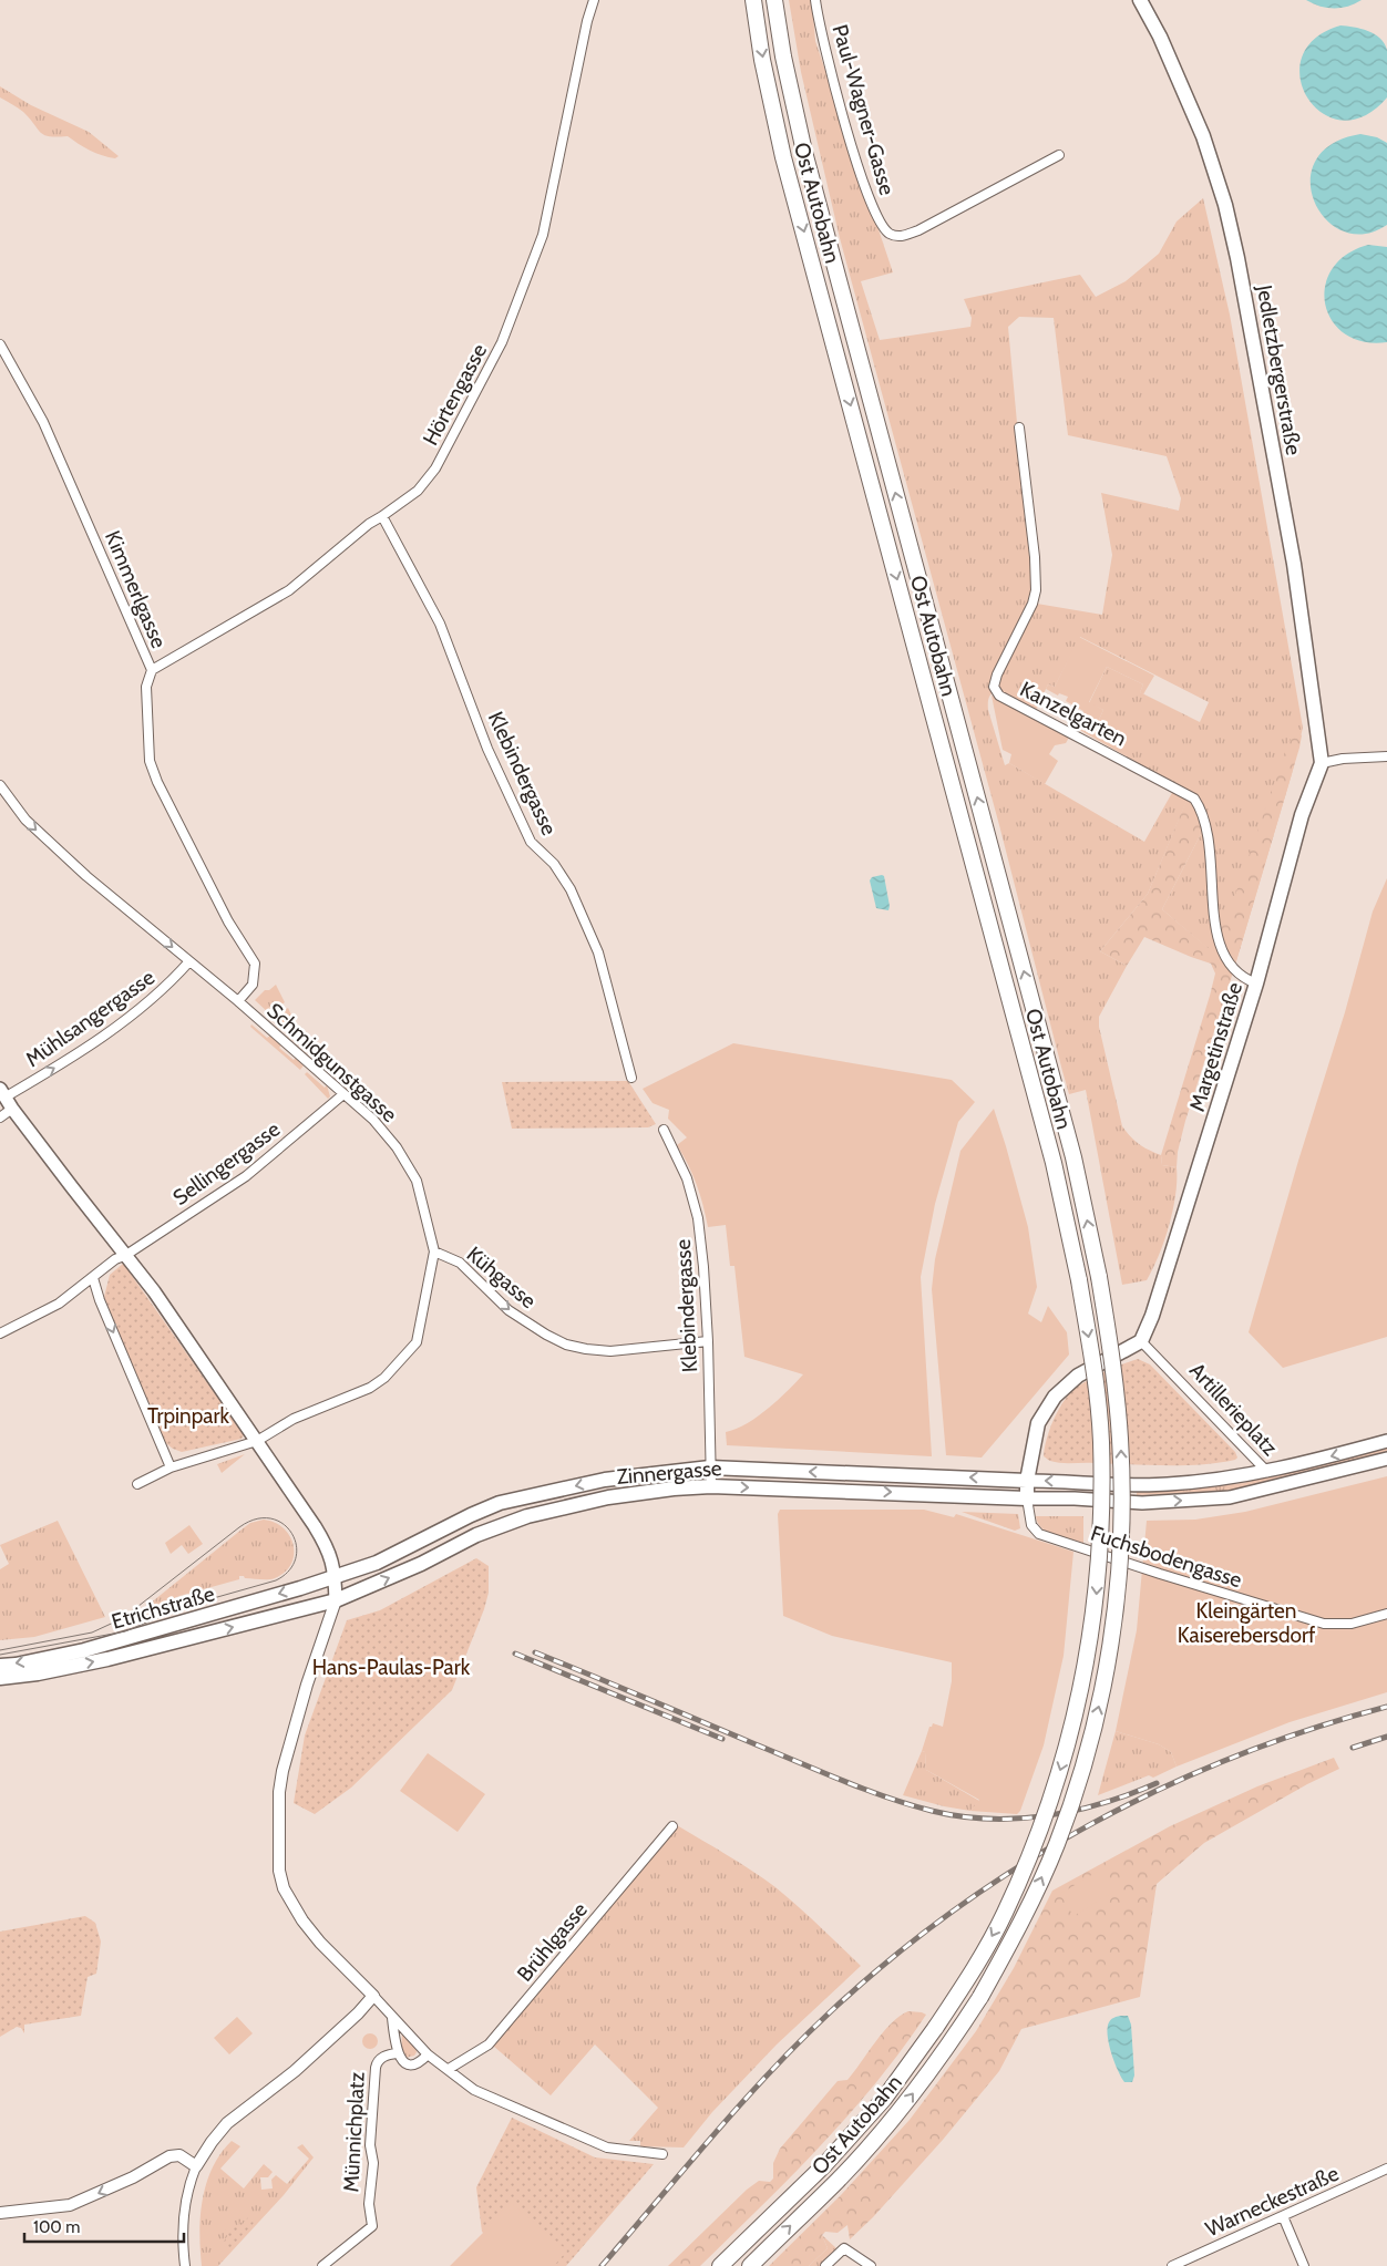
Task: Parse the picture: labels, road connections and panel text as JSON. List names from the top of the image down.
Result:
{
  "streets": {
    "highway": ["Ost Autobahn"],
    "main road": [
      "Jedletzbergerstraße",
      "Margetinstraße",
      "Artillerieplatz",
      "Zinnergasse",
      "Etrichstraße"
    ],
    "street": [
      "Paul-Wagner-Gasse",
      "Hörtengasse",
      "Kimmerlgasse",
      "Kanzelgarten",
      "Klebindergasse",
      "Mühlsangergasse",
      "Schmidgunstgasse",
      "Sellingergasse",
      "Kühgasse",
      "Fuchsbodengasse",
      "Brühlgasse",
      "Münnichplatz",
      "Warneckestraße"
    ]
  },
  "crossings": [
    ["Jedletzbergerstraße", "Margetinstraße"],
    ["Hörtengasse", "Kimmerlgasse"],
    ["Hörtengasse", "Klebindergasse"],
    ["Kimmerlgasse", "Schmidgunstgasse"],
    ["Kanzelgarten", "Margetinstraße"],
    ["Klebindergasse", "Kühgasse"],
    ["Klebindergasse", "Zinnergasse"],
    ["Mühlsangergasse", "Schmidgunstgasse"],
    ["Margetinstraße", "Artillerieplatz"],
    ["Schmidgunstgasse", "Sellingergasse"],
    ["Schmidgunstgasse", "Kühgasse"],
    ["Artillerieplatz", "Zinnergasse"],
    ["Artillerieplatz", "Fuchsbodengasse"],
    ["Zinnergasse", "Fuchsbodengasse"],
    ["Zinnergasse", "Etrichstraße"]
  ],
  "one_way": ["Mühlsangergasse", "Kühgasse"],
  "parks": ["Trpinpark", "Kleingärten Kaiserebersdorf", "Hans-Paulas-Park"],
  "scale_bar": "100 m"
}
